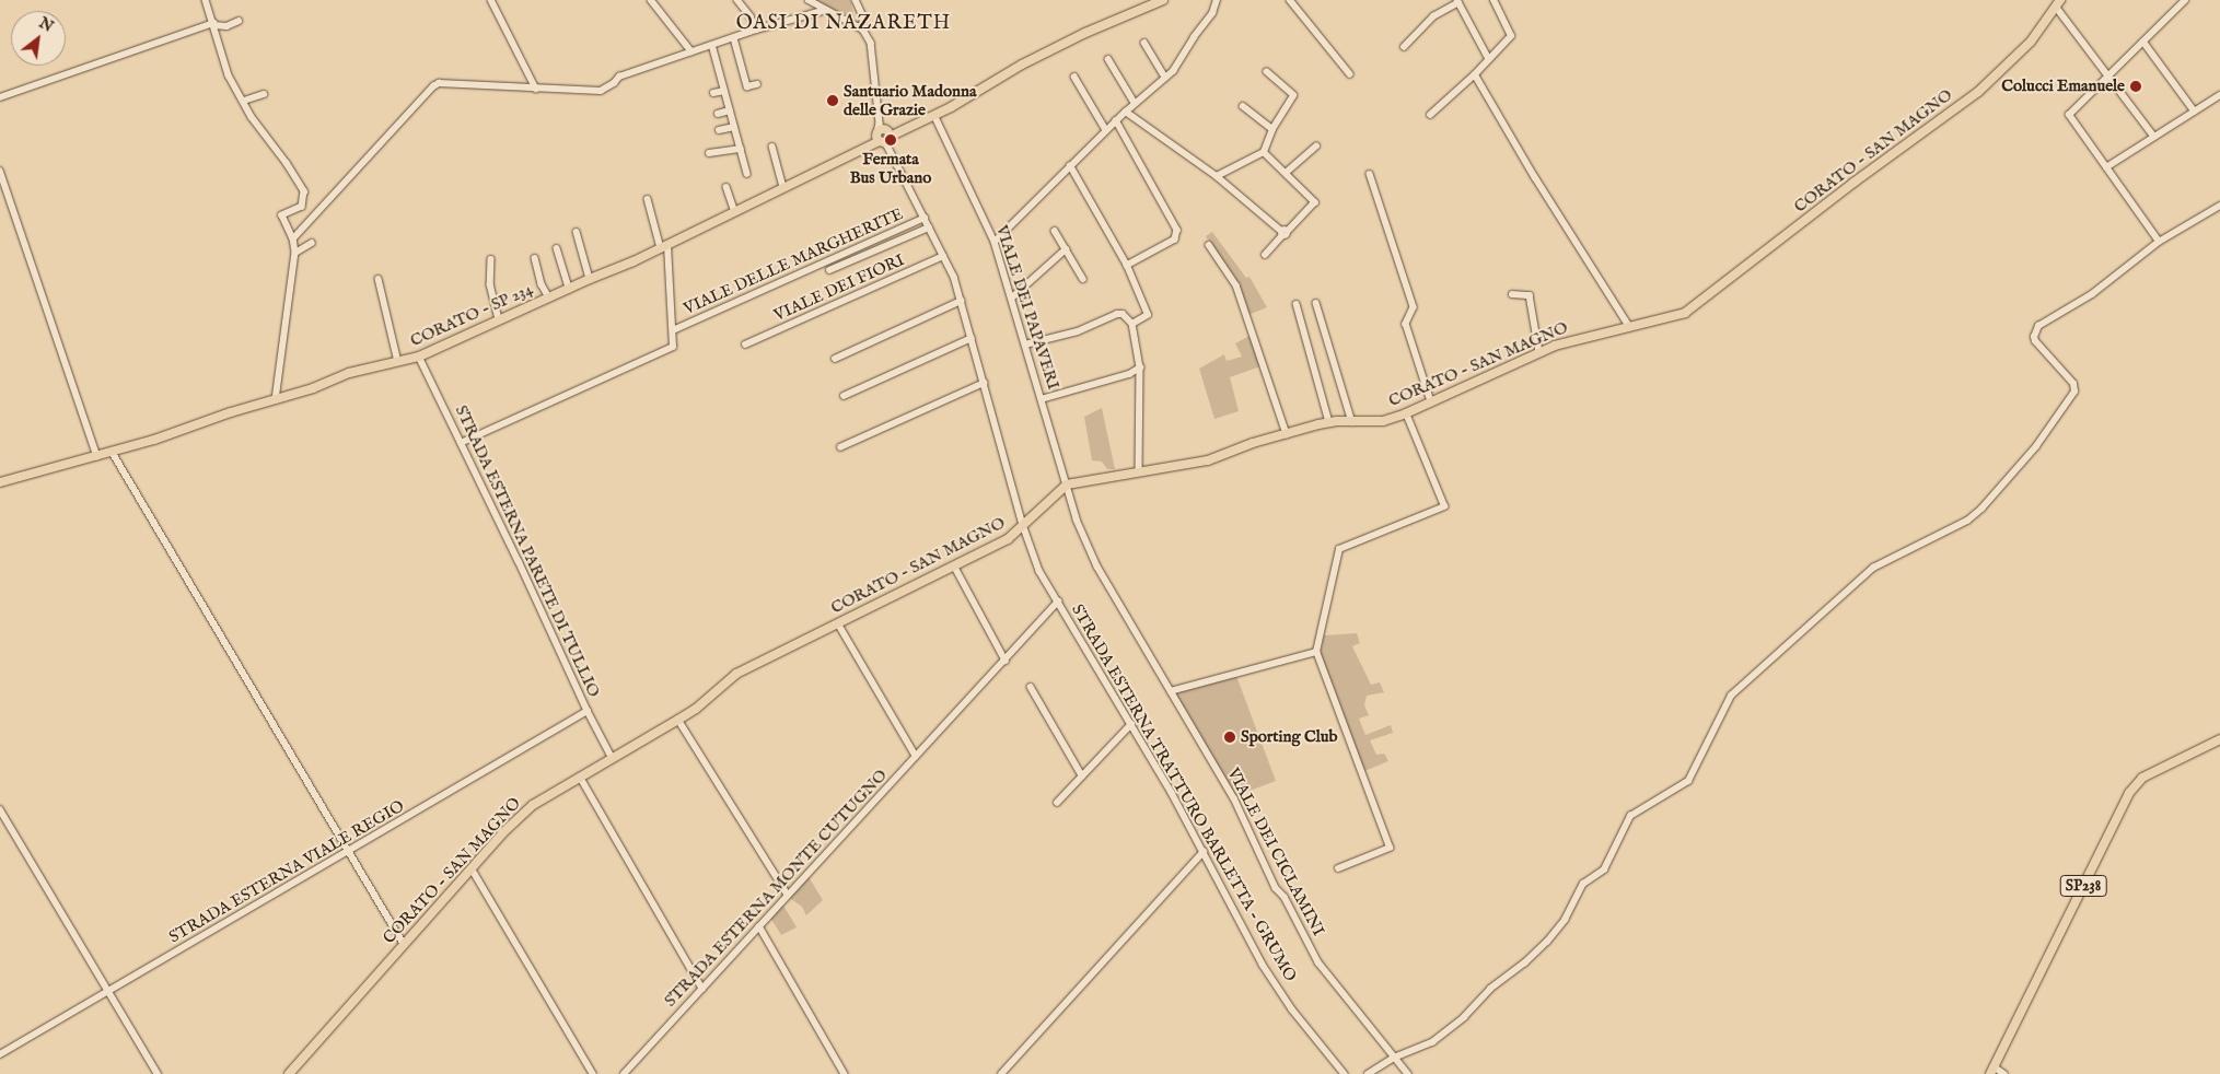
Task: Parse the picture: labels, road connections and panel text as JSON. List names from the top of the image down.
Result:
{
  "streets": {
    "main road": ["CORATO - SAN MAGNO", "CORATO - SP 234", "SP238"],
    "street": [
      "VIALE DELLE MARGHERITE",
      "VIALE DEI FIORI",
      "VIALE DEI PAPAVERI",
      "STRADA ESTERNA PARETE DI TULLIO",
      "STRADA ESTERNA TRATTURO BARLETTA - GRUMO",
      "VIALE DEI CICLAMINI",
      "STRADA ESTERNA VIALE REGIO",
      "STRADA ESTERNA MONTE CUTUGNO"
    ]
  },
  "crossings": [
    ["CORATO - SAN MAGNO", "VIALE DEI PAPAVERI"],
    ["CORATO - SAN MAGNO", "STRADA ESTERNA PARETE DI TULLIO"],
    ["CORATO - SAN MAGNO", "STRADA ESTERNA TRATTURO BARLETTA - GRUMO"],
    ["CORATO - SAN MAGNO", "VIALE DEI CICLAMINI"],
    ["VIALE DELLE MARGHERITE", "STRADA ESTERNA TRATTURO BARLETTA - GRUMO"],
    ["VIALE DEI FIORI", "STRADA ESTERNA TRATTURO BARLETTA - GRUMO"],
    ["VIALE DEI PAPAVERI", "CORATO - SP 234"],
    ["VIALE DEI PAPAVERI", "VIALE DEI CICLAMINI"],
    ["CORATO - SP 234", "STRADA ESTERNA PARETE DI TULLIO"],
    ["CORATO - SP 234", "STRADA ESTERNA TRATTURO BARLETTA - GRUMO"],
    ["STRADA ESTERNA PARETE DI TULLIO", "STRADA ESTERNA VIALE REGIO"],
    ["STRADA ESTERNA TRATTURO BARLETTA - GRUMO", "STRADA ESTERNA MONTE CUTUGNO"]
  ],
  "districts": ["OASI DI NAZARETH"],
  "places": [
    "Colucci Emanuele",
    "Santuario Madonna delle Grazie",
    "Fermata Bus Urbano",
    "Sporting Club"
  ],
  "north": "top right"
}
